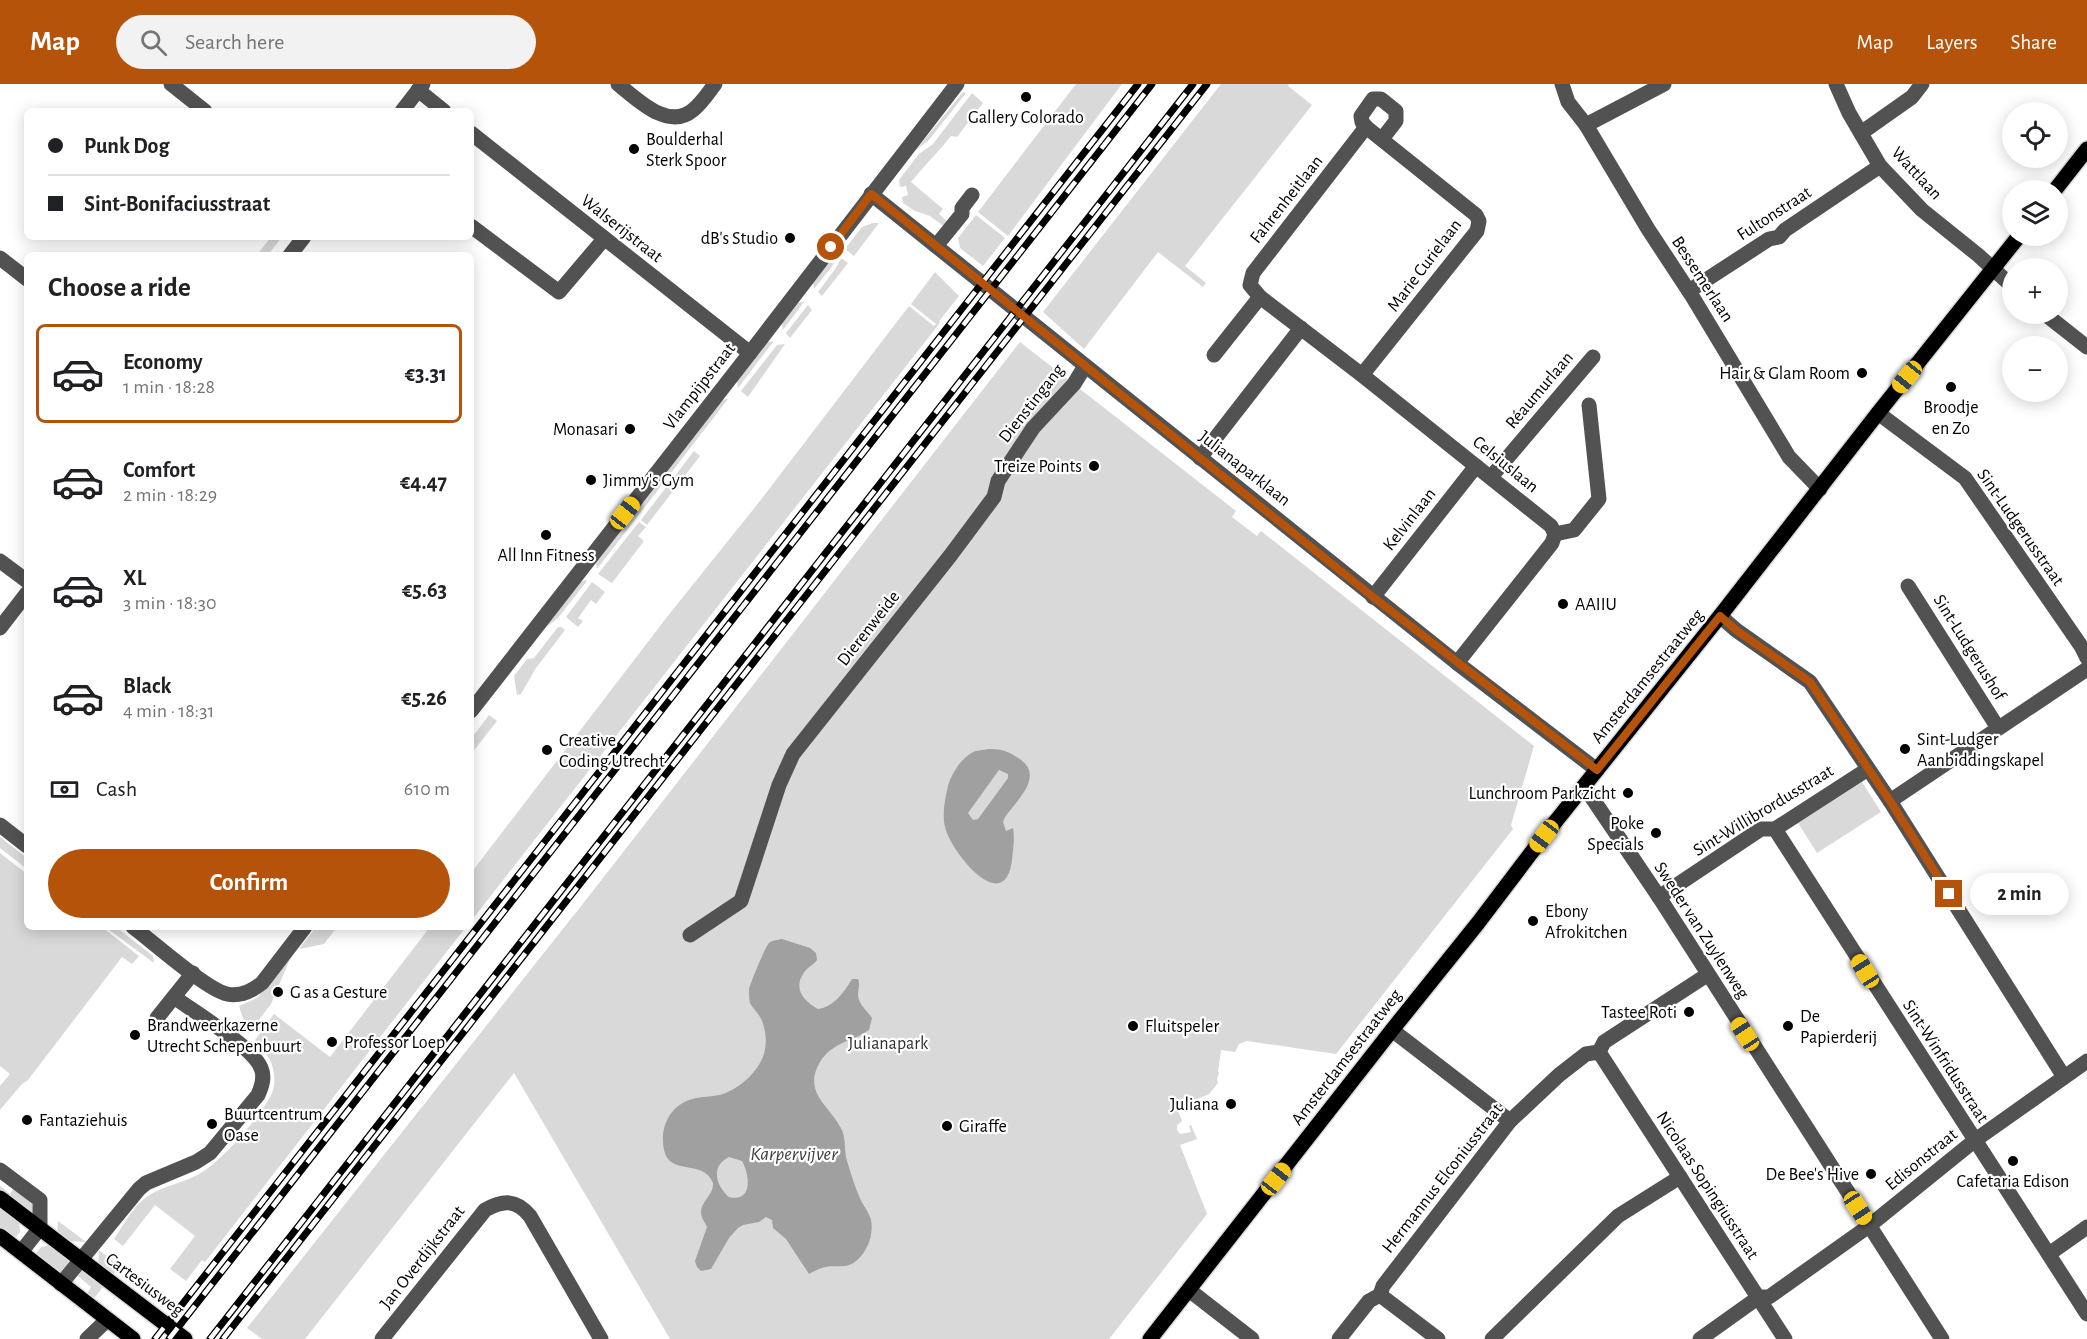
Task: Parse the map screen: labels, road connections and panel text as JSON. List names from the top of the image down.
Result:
{
  "streets": {
    "main road": ["Amsterdamsestraatweg", "Cartesiusweg"],
    "street": [
      "Wattlaan",
      "Fahrenheitlaan",
      "Fultonstraat",
      "Walserijstraat",
      "Marie Curielaan",
      "Bessemerlaan",
      "Vlampijpstraat",
      "Réaumurlaan",
      "Dienstingang",
      "Celsiuslaan",
      "Julianaparklaan",
      "Kelvinlaan",
      "Sint-Ludgerusstraat",
      "Dierenweide",
      "Sint-Ludgerushof",
      "Sint-Willibrordusstraat",
      "Sweder van Zuylenweg",
      "Sint-Winfridusstraat",
      "Edisonstraat",
      "Hermannus Elconiusstraat",
      "Nicolaas Sopingiusstraat",
      "Jan Overdijkstraat"
    ]
  },
  "crossings": [
    ["Wattlaan", "Fultonstraat"],
    ["Wattlaan", "Amsterdamsestraatweg"],
    ["Fahrenheitlaan", "Marie Curielaan"],
    ["Fahrenheitlaan", "Celsiuslaan"],
    ["Fultonstraat", "Bessemerlaan"],
    ["Walserijstraat", "Vlampijpstraat"],
    ["Marie Curielaan", "Celsiuslaan"],
    ["Bessemerlaan", "Amsterdamsestraatweg"],
    ["Vlampijpstraat", "Julianaparklaan"],
    ["Réaumurlaan", "Celsiuslaan"],
    ["Dienstingang", "Julianaparklaan"],
    ["Dienstingang", "Dierenweide"],
    ["Celsiuslaan", "Kelvinlaan"],
    ["Julianaparklaan", "Kelvinlaan"],
    ["Julianaparklaan", "Amsterdamsestraatweg"],
    ["Sint-Ludgerusstraat", "Amsterdamsestraatweg"],
    ["Amsterdamsestraatweg", "Sweder van Zuylenweg"],
    ["Sint-Willibrordusstraat", "Sweder van Zuylenweg"],
    ["Sint-Willibrordusstraat", "Sint-Winfridusstraat"],
    ["Sweder van Zuylenweg", "Edisonstraat"],
    ["Sweder van Zuylenweg", "Hermannus Elconiusstraat"],
    ["Sint-Winfridusstraat", "Edisonstraat"],
    ["Edisonstraat", "Nicolaas Sopingiusstraat"],
    ["Hermannus Elconiusstraat", "Nicolaas Sopingiusstraat"]
  ],
  "water": ["Karpervijver"],
  "parks": ["Julianapark"],
  "places": [
    "Gallery Colorado",
    "Boulderhal Sterk Spoor",
    "dB's Studio",
    "Hair & Glam Room",
    "Broodje en Zo",
    "Monasari",
    "Treize Points",
    "Jimmy's Gym",
    "All Inn Fitness",
    "AAIIU",
    "Sint-Ludger Aanbiddingskapel",
    "Creative Coding Utrecht",
    "Lunchroom Parkzicht",
    "Poke Specials",
    "Ebony Afrokitchen",
    "G as a Gesture",
    "Tastee Roti",
    "Fluitspeler",
    "De Papierderij",
    "Brandweerkazerne Utrecht Schepenbuurt",
    "Professor Loep",
    "Juliana",
    "Fantaziehuis",
    "Buurtcentrum Oase",
    "Giraffe",
    "Cafetaria Edison",
    "De Bee's Hive"
  ],
  "page": {
    "header": "Map",
    "search": "Search here",
    "nav": ["Map", "Layers", "Share"],
    "map_buttons": ["+", "−"],
    "banner": ["Punk Dog", "Sint-Bonifaciusstraat"],
    "heading": "Choose a ride",
    "list": [
      {
        "name": "Economy",
        "note": "1 min · 18:28",
        "value": "€3.31"
      },
      {
        "name": "Comfort",
        "note": "2 min · 18:29",
        "value": "€4.47"
      },
      {
        "name": "XL",
        "note": "3 min · 18:30",
        "value": "€5.63"
      },
      {
        "name": "Black",
        "note": "4 min · 18:31",
        "value": "€5.26"
      }
    ],
    "pay": ["Cash", "610 m"],
    "buttons": "Confirm",
    "bubble": "2 min"
  }
}
